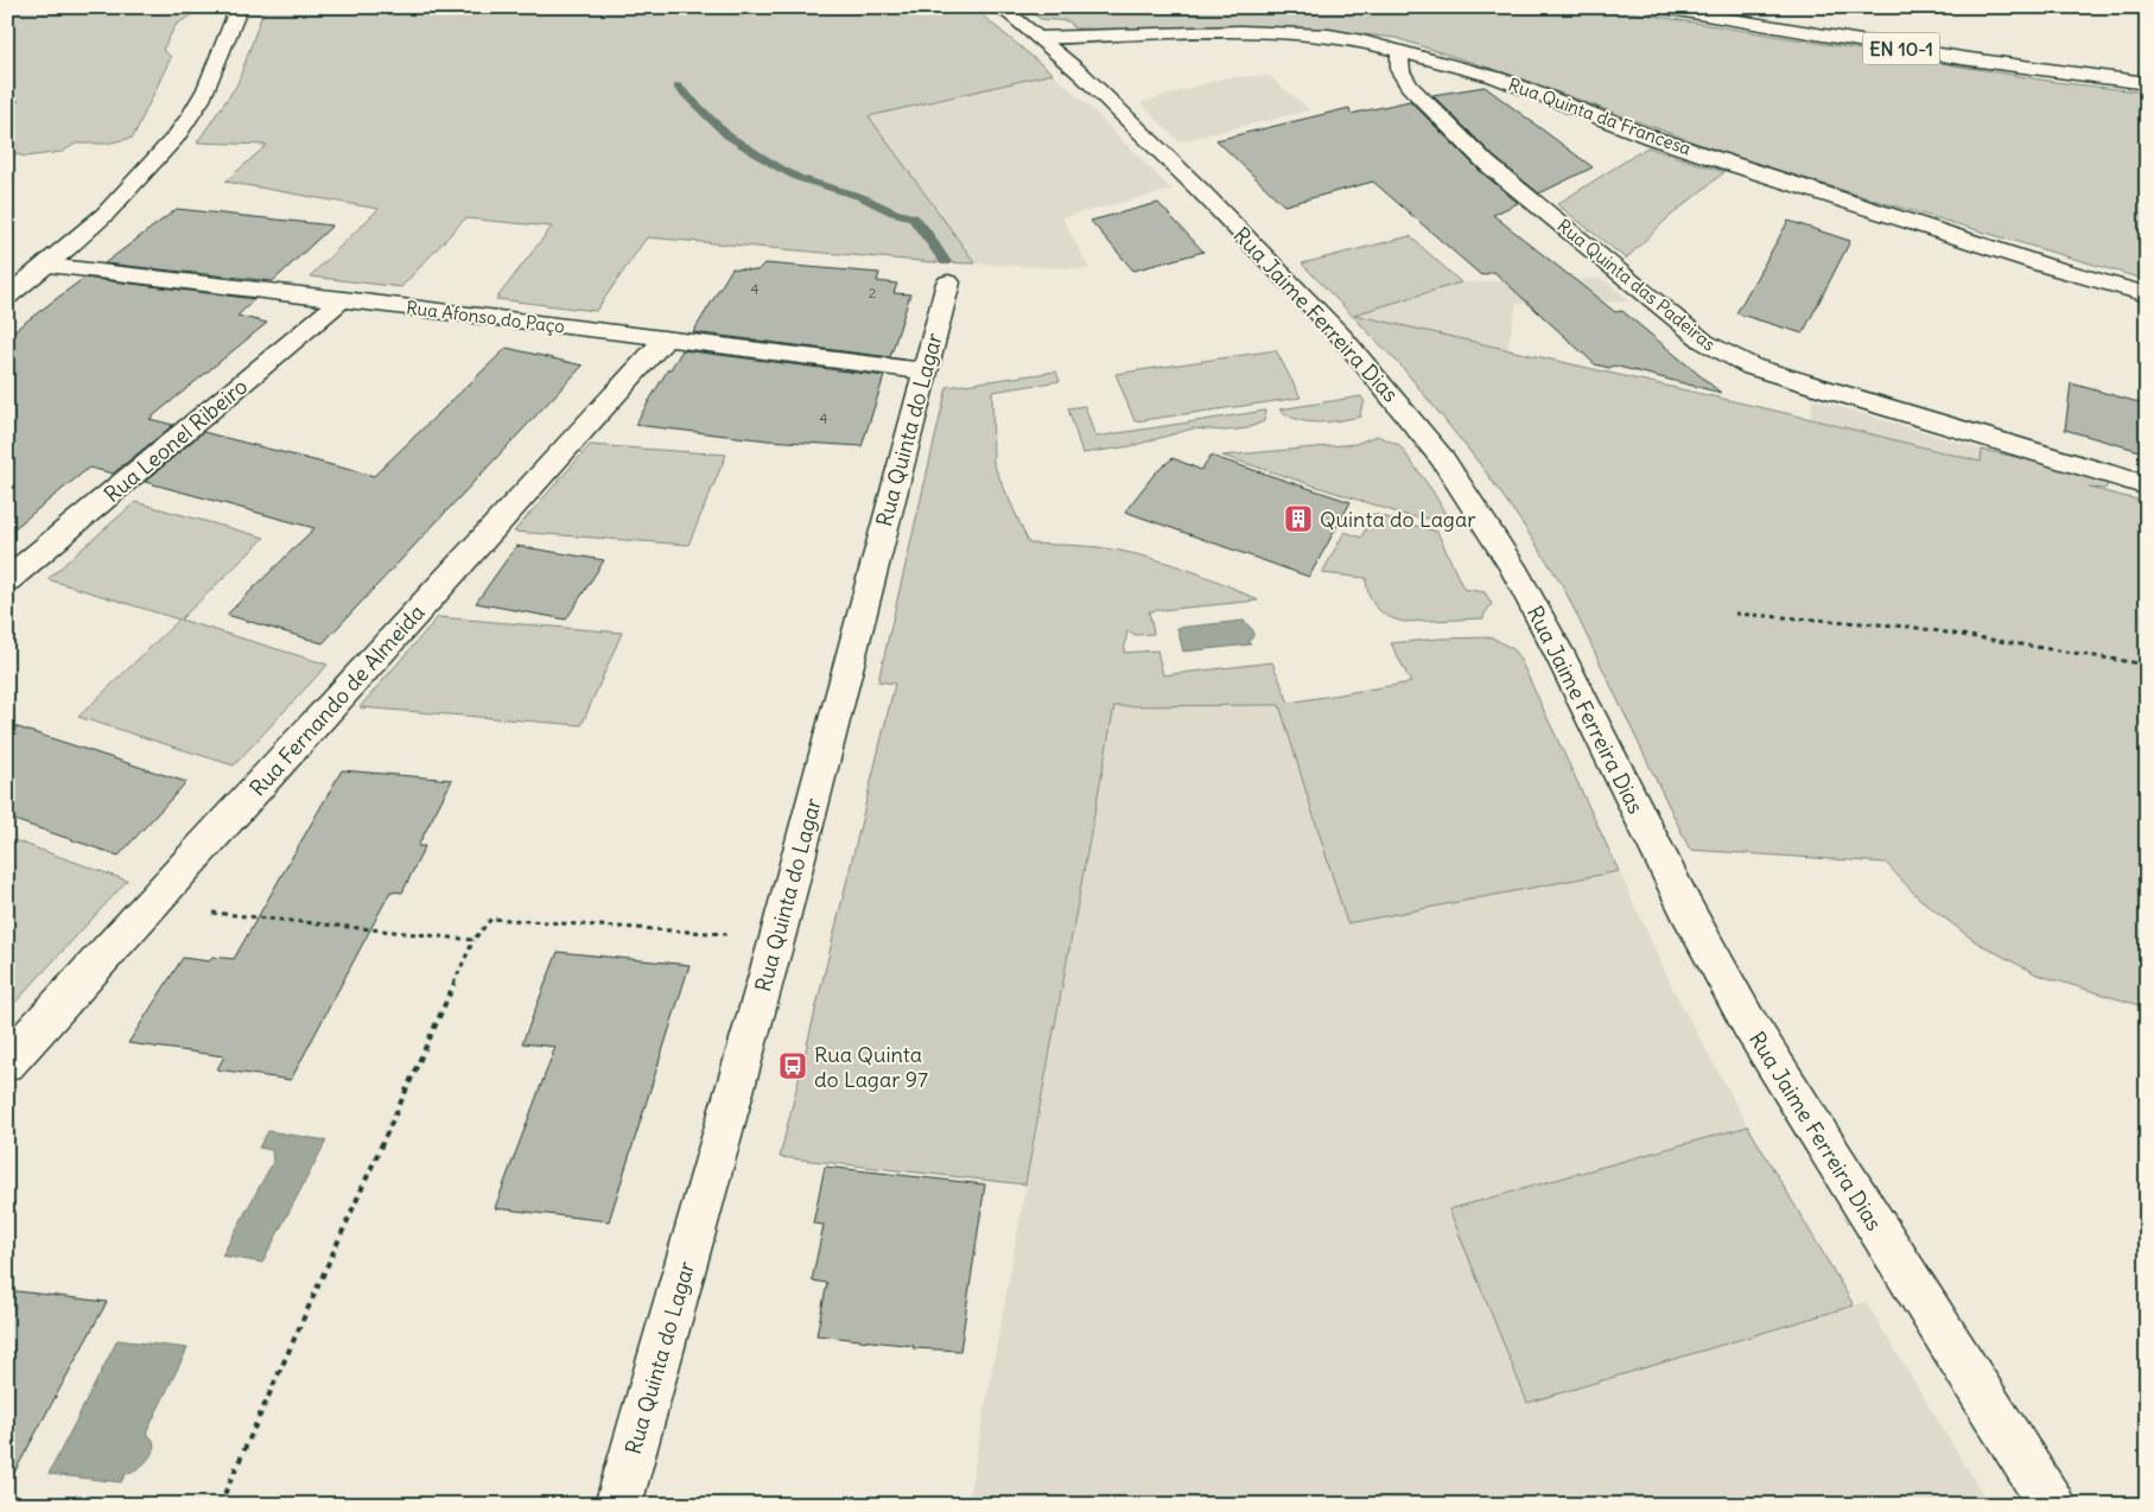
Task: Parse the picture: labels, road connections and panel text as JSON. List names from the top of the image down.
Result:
{
  "streets": {
    "street": [
      "EN 10-1",
      "Rua Quinta da Francesa",
      "Rua Quinta das Padeiras",
      "Rua Jaime Ferreira Dias",
      "Rua Afonso do Paço",
      "Rua Quinta do Lagar",
      "Rua Leonel Ribeiro",
      "Rua Fernando de Almeida"
    ]
  },
  "crossings": [
    ["Rua Quinta da Francesa", "Rua Quinta das Padeiras"],
    ["Rua Quinta da Francesa", "Rua Jaime Ferreira Dias"],
    ["Rua Afonso do Paço", "Rua Quinta do Lagar"],
    ["Rua Afonso do Paço", "Rua Leonel Ribeiro"],
    ["Rua Afonso do Paço", "Rua Fernando de Almeida"]
  ],
  "places": {
    "building": ["Quinta do Lagar"],
    "bus stop": ["Rua Quinta do Lagar 97"]
  },
  "house_numbers": ["4", "2", "4"]
}
